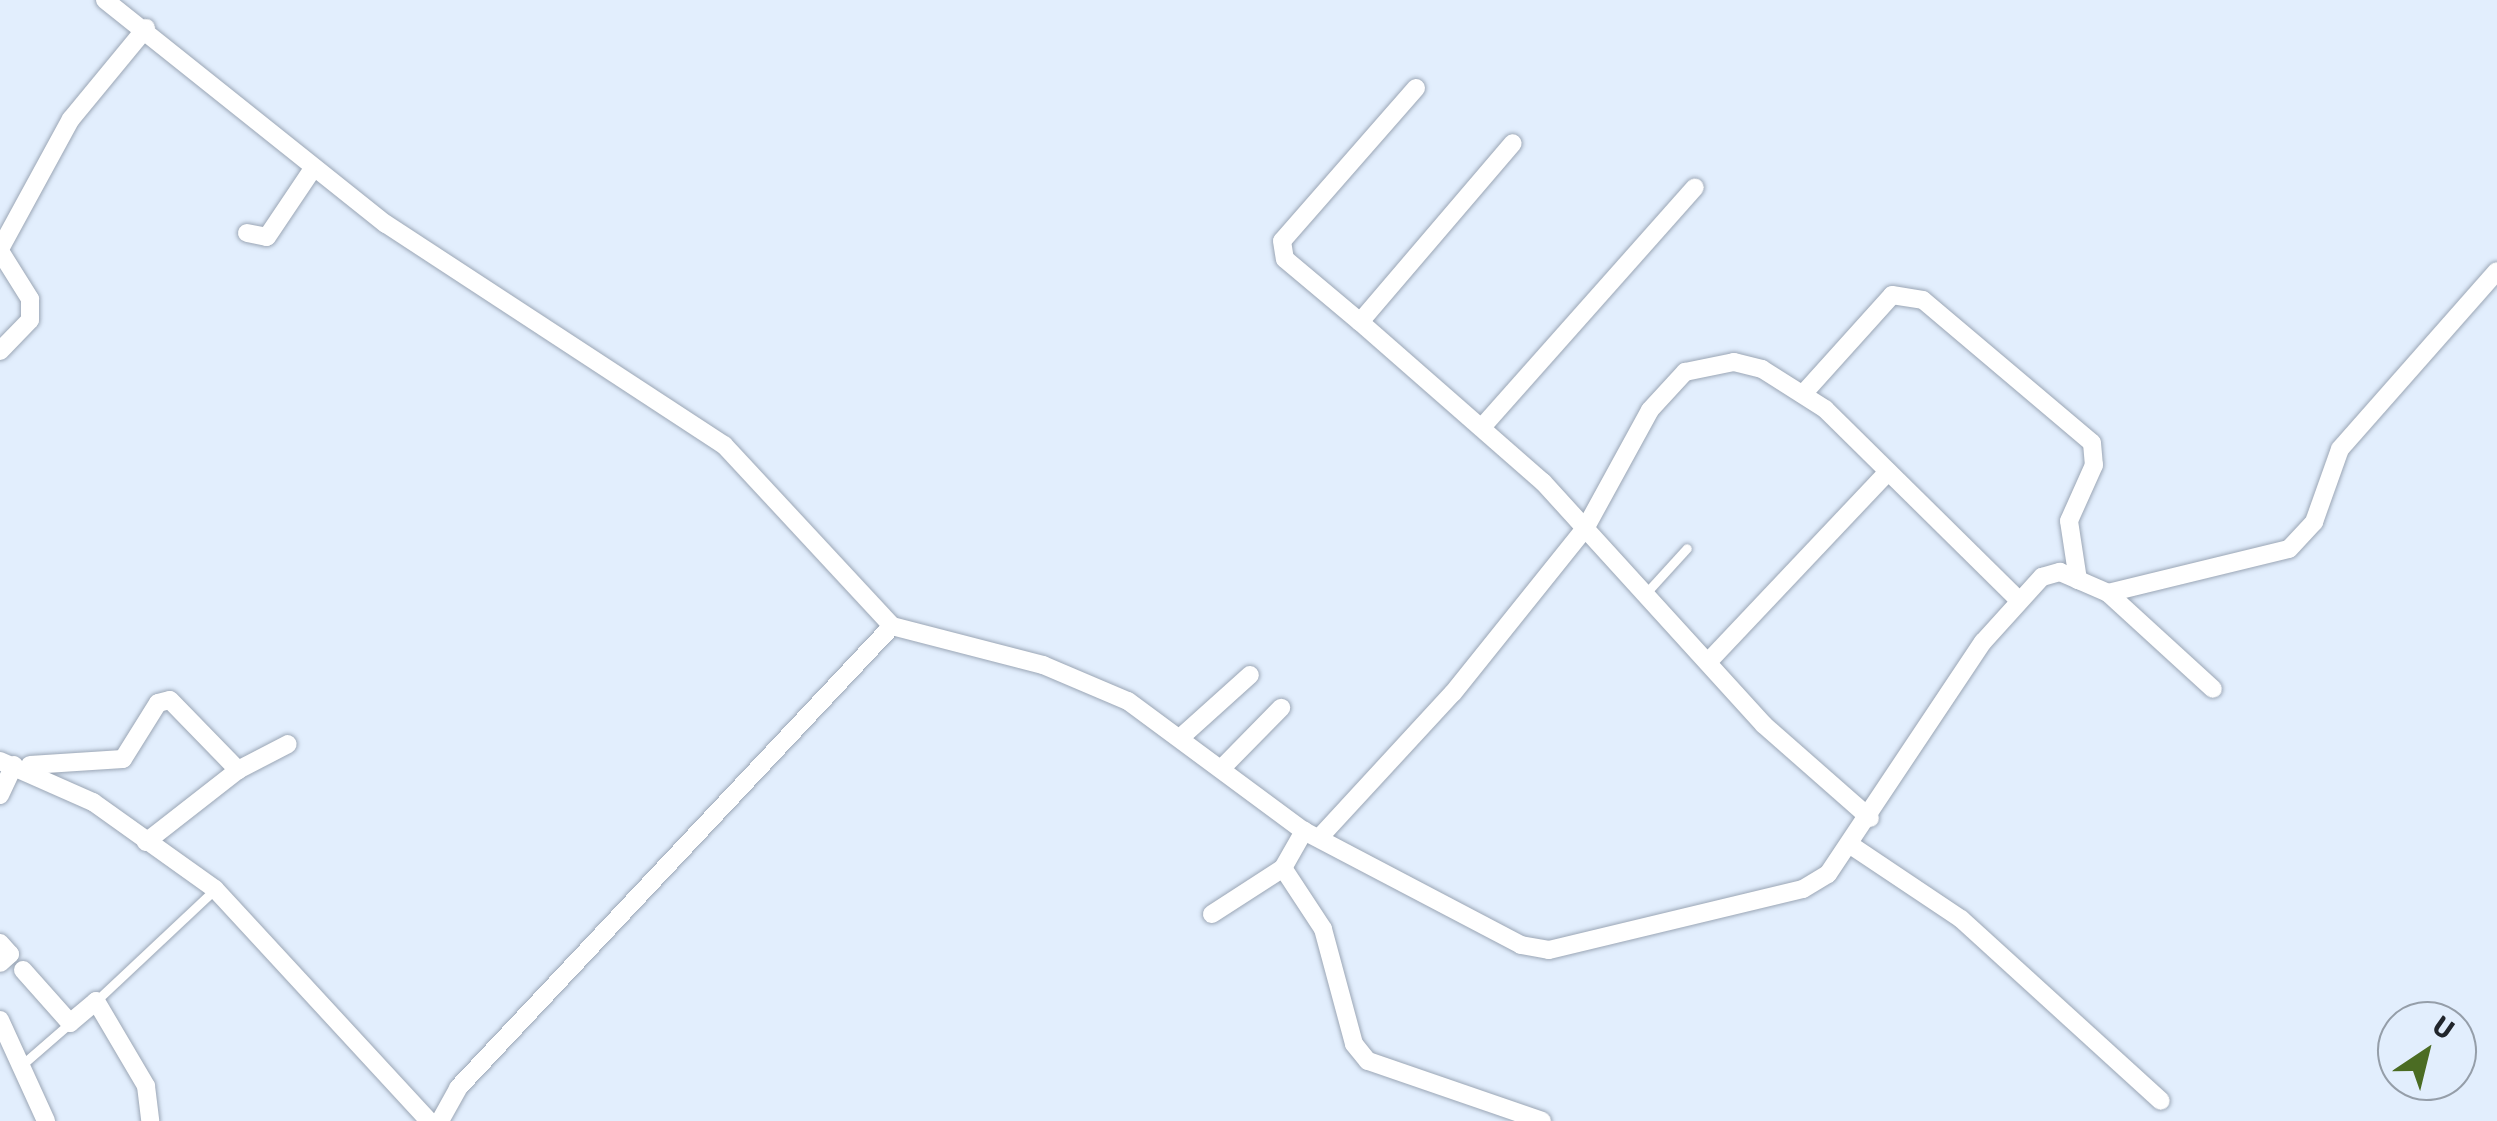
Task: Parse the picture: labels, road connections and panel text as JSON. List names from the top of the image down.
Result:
{
  "north": "top right"
}
